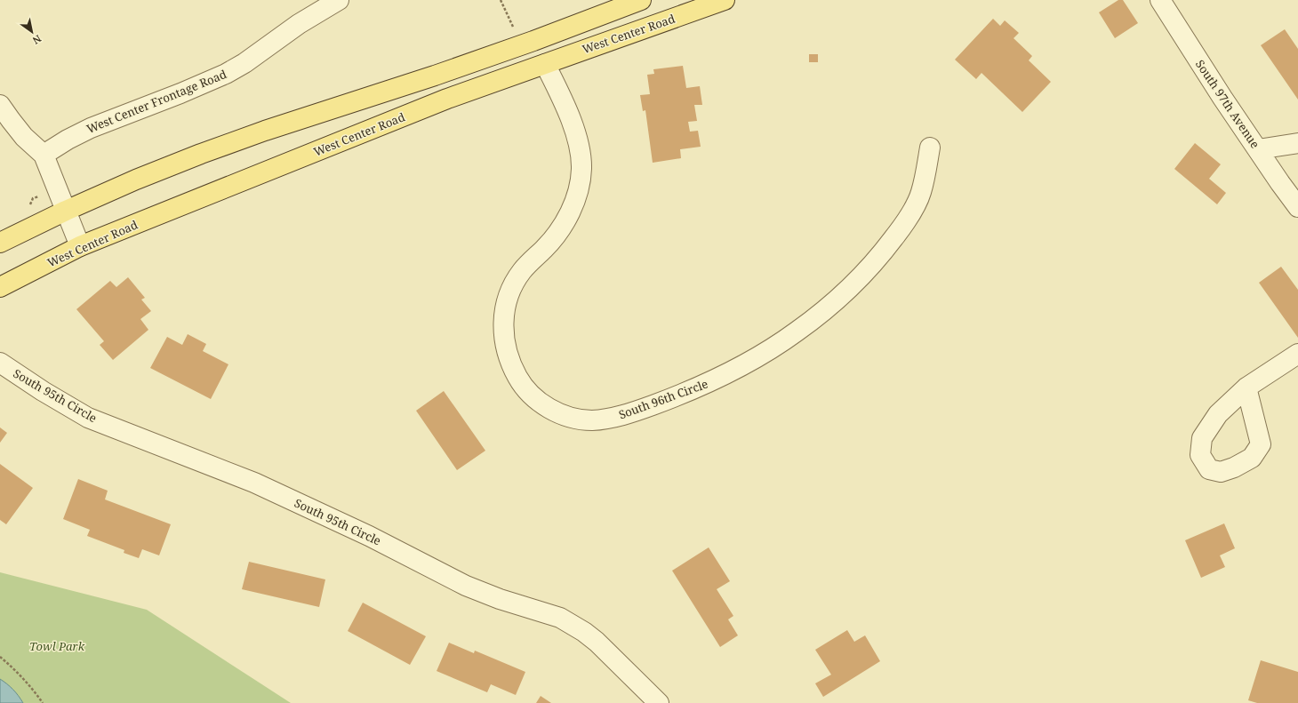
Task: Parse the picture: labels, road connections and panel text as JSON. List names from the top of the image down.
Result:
{
  "streets": {
    "main road": ["West Center Road"],
    "street": [
      "West Center Frontage Road",
      "South 97th Avenue",
      "South 95th Circle",
      "South 96th Circle"
    ]
  },
  "crossings": [
    ["West Center Road", "South 96th Circle"]
  ],
  "parks": ["Towl Park"],
  "north": "bottom right"
}
